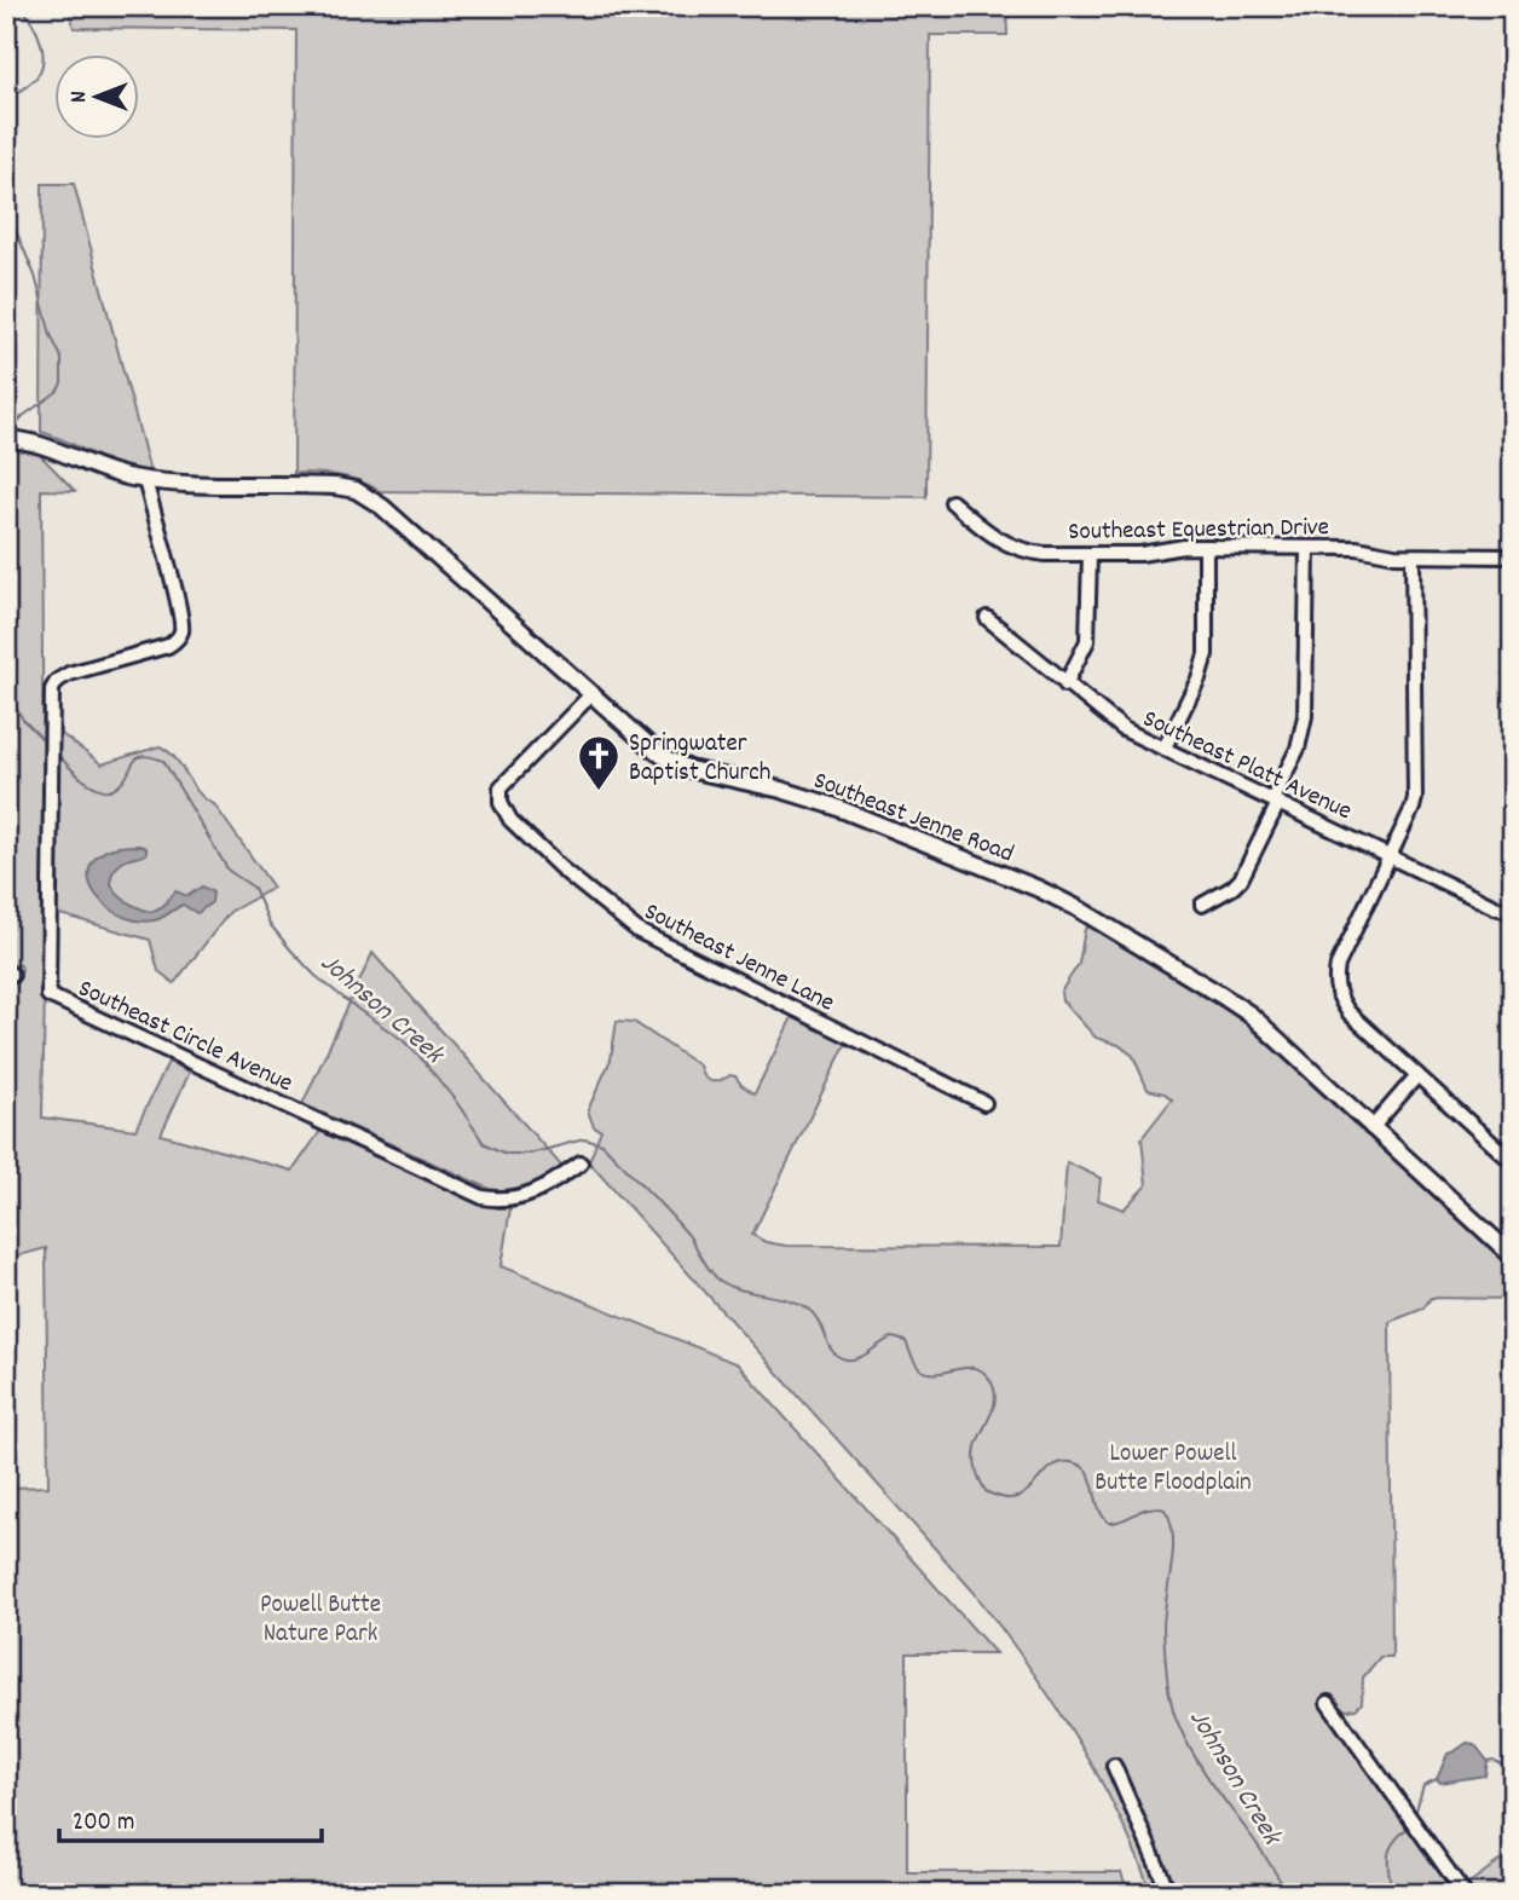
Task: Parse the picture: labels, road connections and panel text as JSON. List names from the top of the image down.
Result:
{
  "streets": {
    "main road": ["Southeast Jenne Road"],
    "street": [
      "Southeast Equestrian Drive",
      "Southeast Platt Avenue",
      "Southeast Jenne Lane",
      "Southeast Circle Avenue"
    ]
  },
  "crossings": [
    ["Southeast Jenne Road", "Southeast Jenne Lane"],
    ["Southeast Jenne Road", "Southeast Circle Avenue"]
  ],
  "water": ["Johnson Creek"],
  "parks": ["Lower Powell Butte Floodplain", "Powell Butte Nature Park"],
  "places": {
    "church": ["Springwater Baptist Church"]
  },
  "scale_bar": "200 m",
  "north": "left"
}
